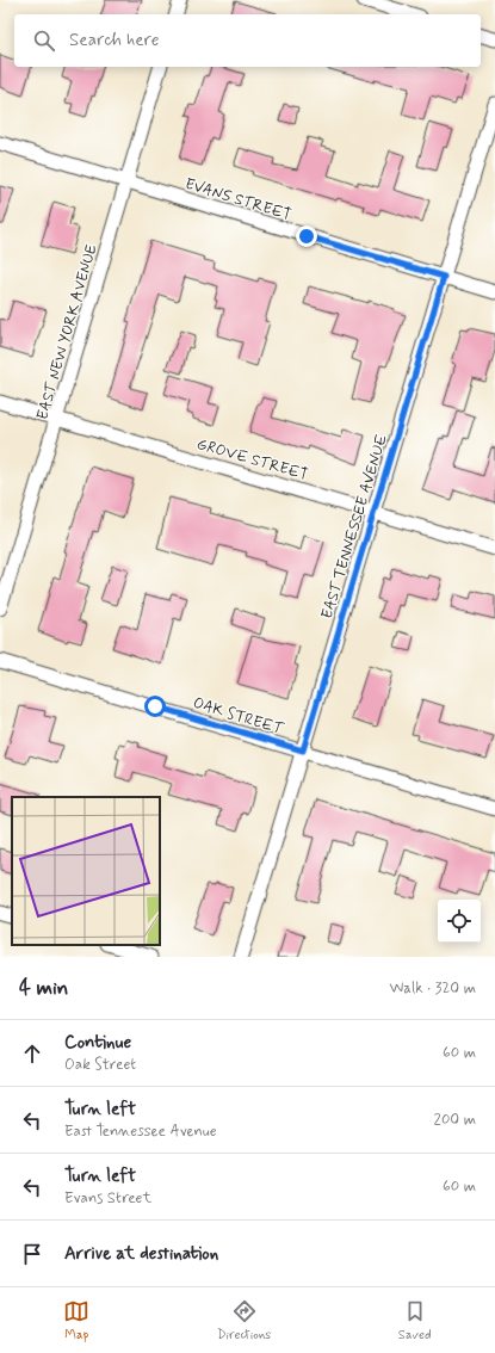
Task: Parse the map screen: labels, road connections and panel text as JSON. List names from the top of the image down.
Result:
{
  "streets": {
    "street": [
      "EVANS STREET",
      "EAST NEW YORK AVENUE",
      "GROVE STREET",
      "EAST TENNESSEE AVENUE",
      "OAK STREET"
    ]
  },
  "crossings": [
    ["EVANS STREET", "EAST NEW YORK AVENUE"],
    ["EVANS STREET", "EAST TENNESSEE AVENUE"],
    ["EAST NEW YORK AVENUE", "GROVE STREET"],
    ["GROVE STREET", "EAST TENNESSEE AVENUE"],
    ["EAST TENNESSEE AVENUE", "OAK STREET"]
  ],
  "page": {
    "search": "Search here",
    "heading": ["4 min", "Walk · 320 m"],
    "list": [
      ["Continue", "Oak Street", "60 m"],
      ["Turn left", "East Tennessee Avenue", "200 m"],
      ["Turn left", "Evans Street", "60 m"],
      "Arrive at destination"
    ],
    "nav": ["Map", "Directions", "Saved"]
  }
}
